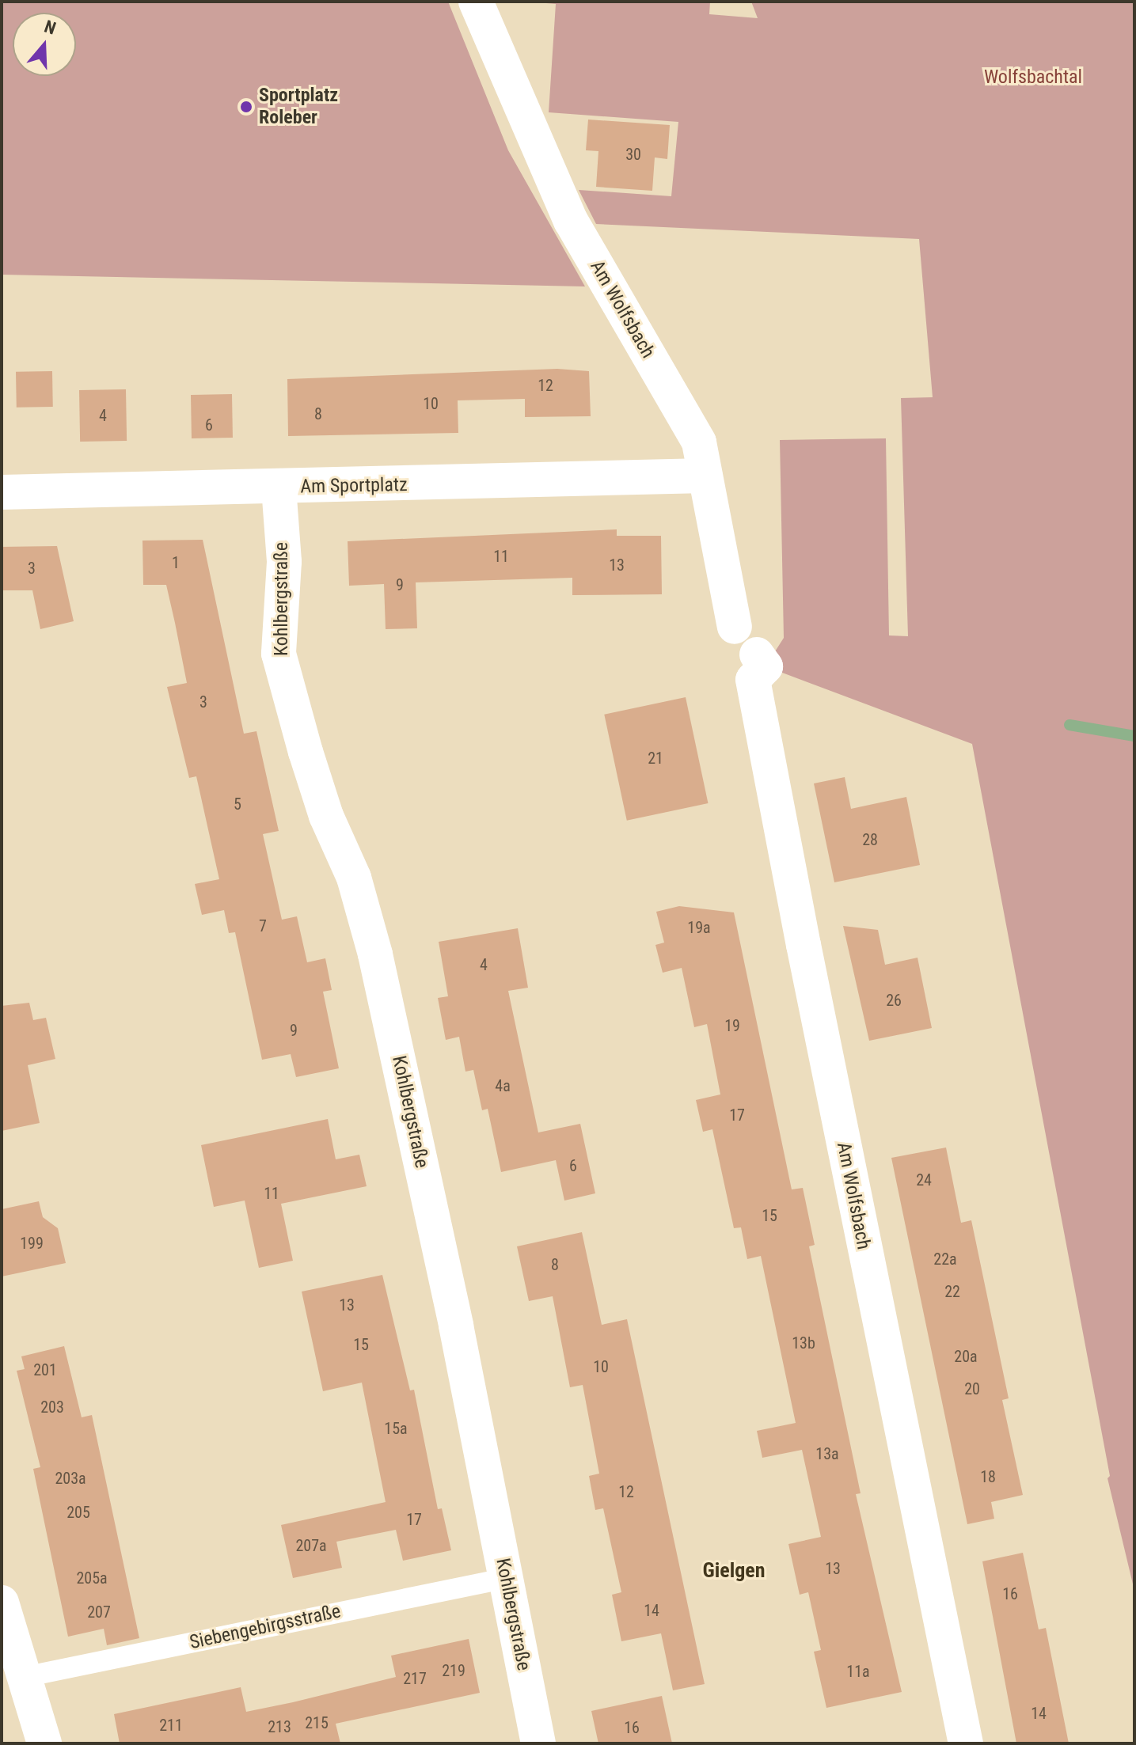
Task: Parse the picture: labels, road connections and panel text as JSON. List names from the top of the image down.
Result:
{
  "streets": {
    "street": ["Am Wolfsbach", "Am Sportplatz", "Kohlbergstraße"],
    "lane": ["Siebengebirgsstraße"]
  },
  "crossings": [
    ["Am Wolfsbach", "Am Sportplatz"],
    ["Am Sportplatz", "Kohlbergstraße"],
    ["Kohlbergstraße", "Siebengebirgsstraße"]
  ],
  "districts": ["Gielgen"],
  "parks": ["Wolfsbachtal"],
  "places": ["Sportplatz Roleber"],
  "house_numbers": [
    "30",
    "12",
    "10",
    "8",
    "4",
    "6",
    "11",
    "1",
    "13",
    "3",
    "9",
    "3",
    "21",
    "5",
    "28",
    "7",
    "19a",
    "4",
    "26",
    "19",
    "9",
    "4a",
    "17",
    "6",
    "24",
    "11",
    "15",
    "199",
    "22a",
    "8",
    "22",
    "13",
    "13b",
    "15",
    "20a",
    "10",
    "201",
    "20",
    "203",
    "15a",
    "13a",
    "18",
    "203a",
    "12",
    "205",
    "17",
    "207a",
    "13",
    "205a",
    "16",
    "14",
    "207",
    "219",
    "11a",
    "217",
    "14",
    "215",
    "211",
    "213",
    "16"
  ],
  "north": "top"
}
